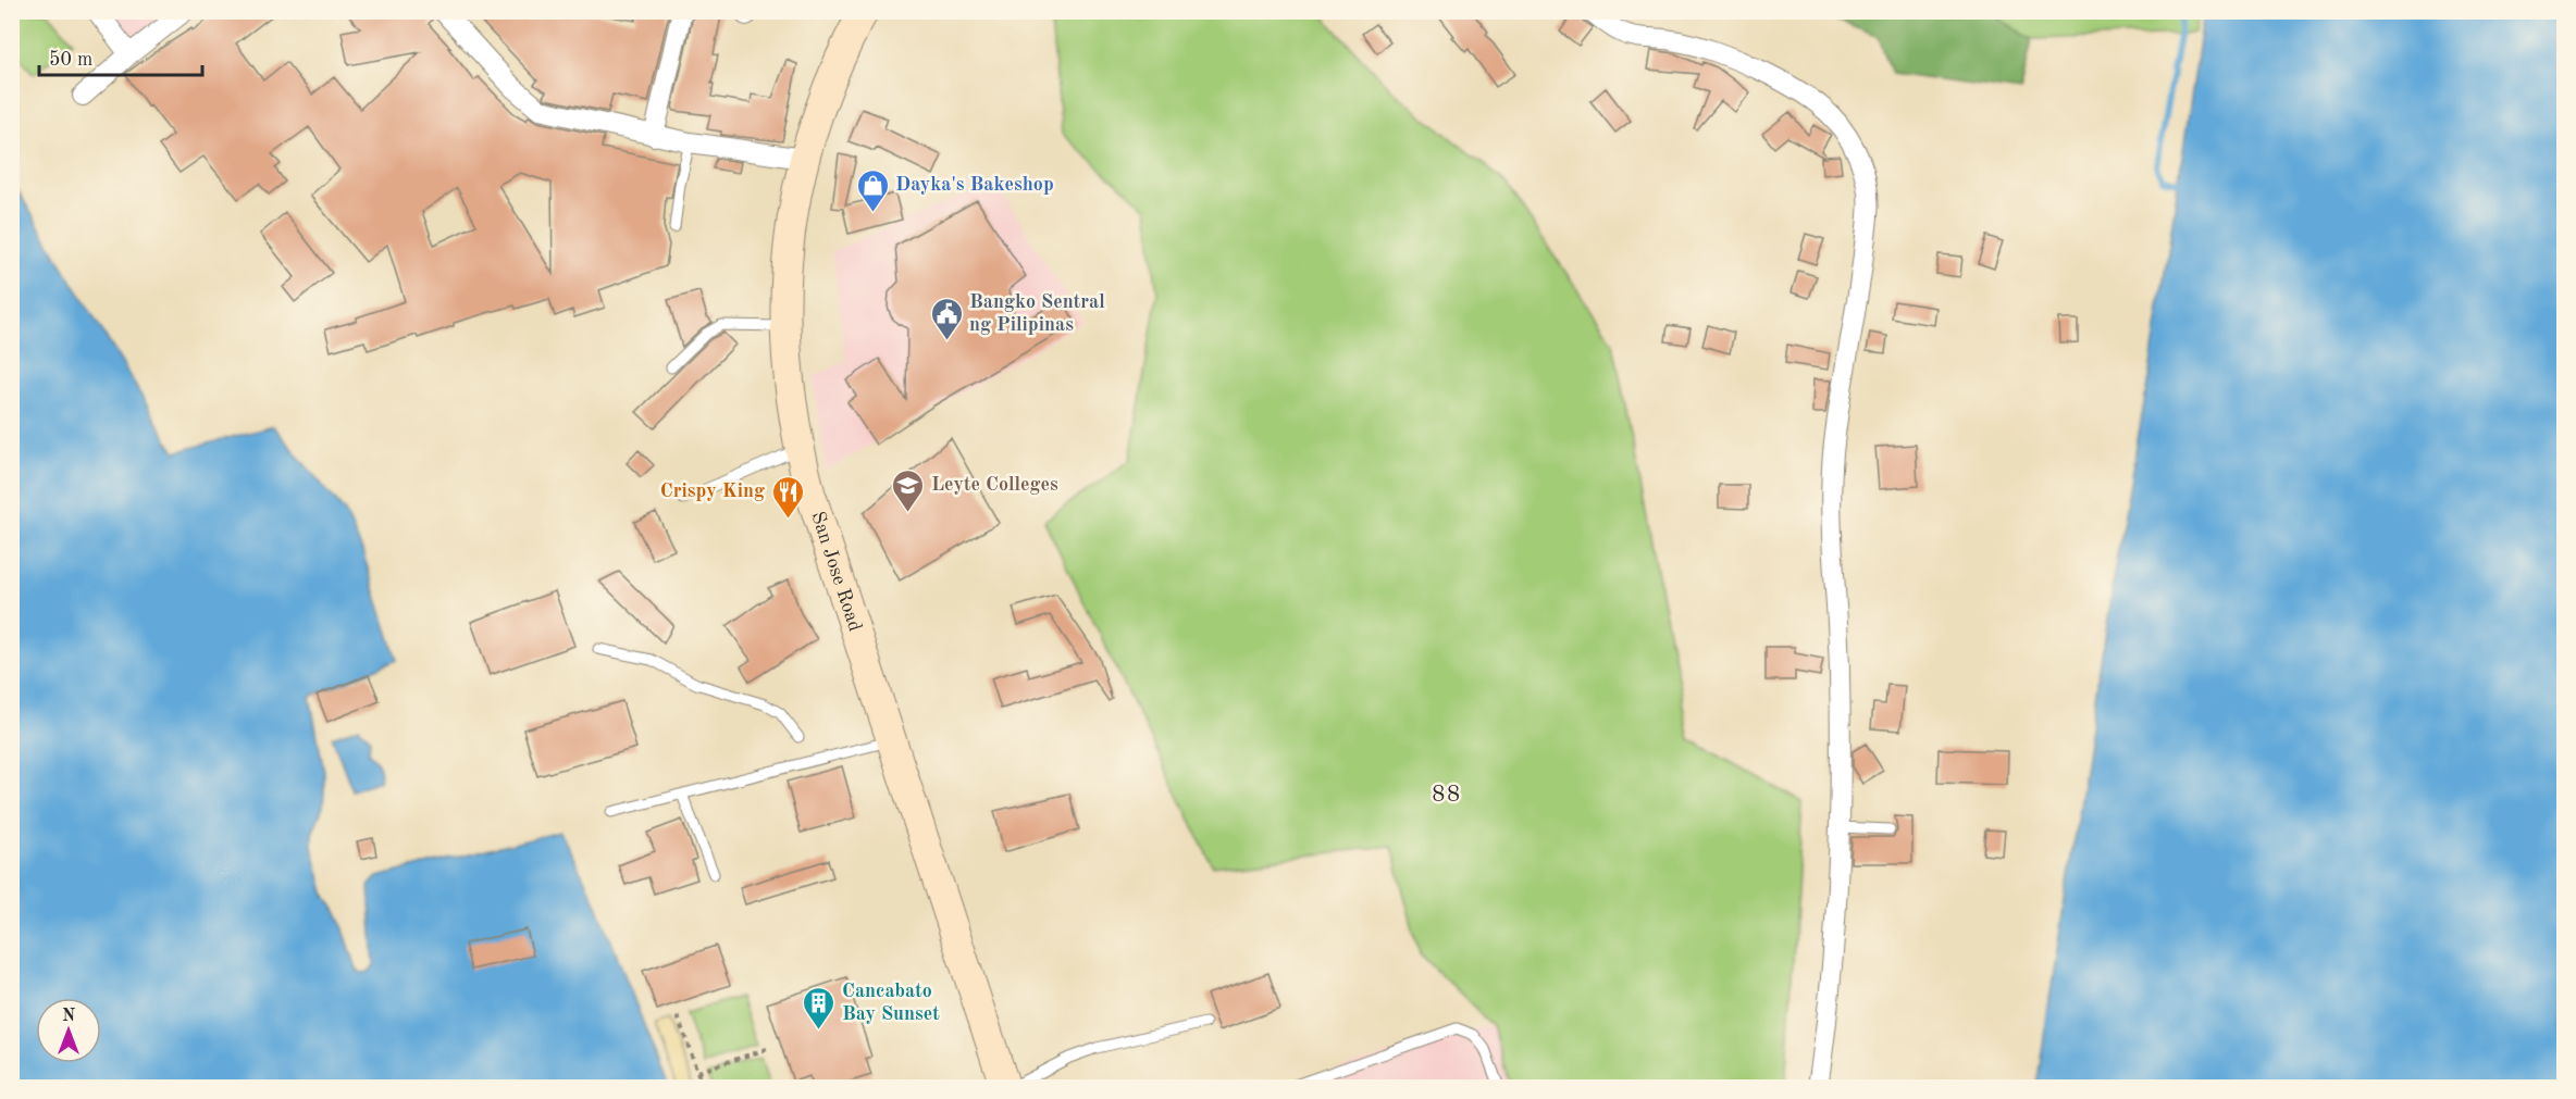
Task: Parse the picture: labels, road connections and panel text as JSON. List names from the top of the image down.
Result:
{
  "streets": {
    "main road": ["San Jose Road"]
  },
  "districts": ["88"],
  "places": {
    "shop": ["Dayka's Bakeshop"],
    "public building": ["Bangko Sentral ng Pilipinas"],
    "school or university": ["Leyte Colleges"],
    "restaurant": ["Crispy King"],
    "building": ["Cancabato Bay Sunset"]
  },
  "scale_bar": "50 m",
  "north": "top"
}
